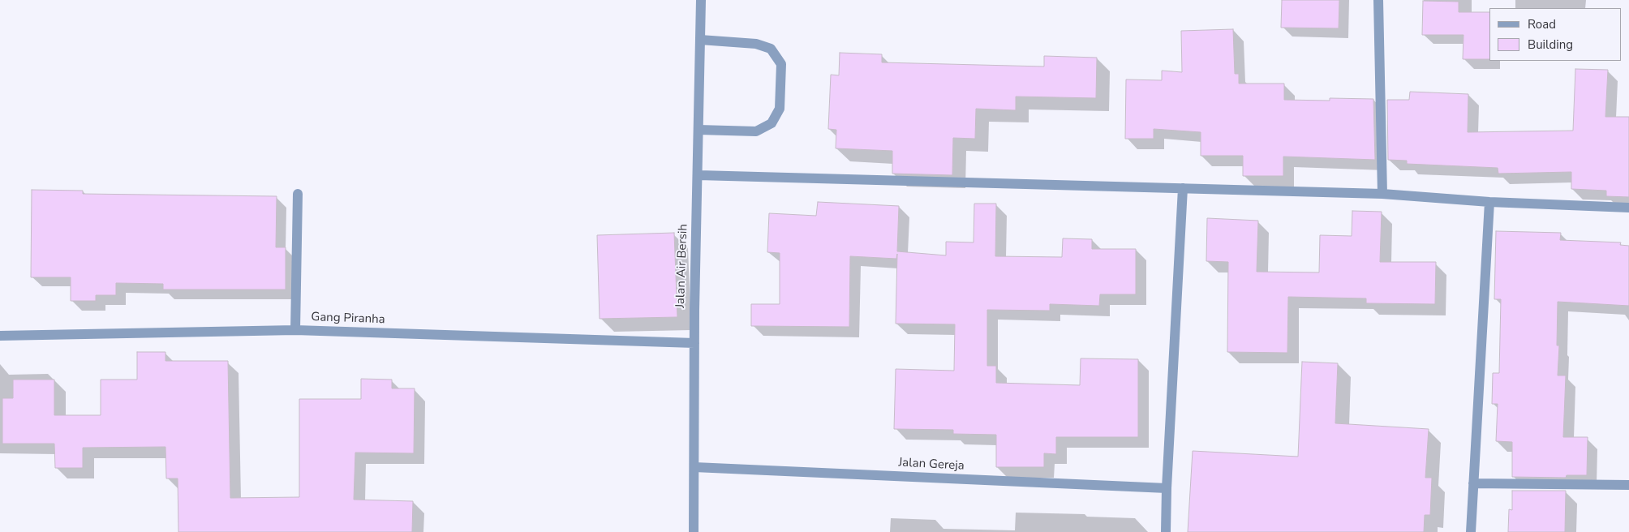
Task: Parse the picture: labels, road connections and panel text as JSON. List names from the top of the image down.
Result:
{
  "streets": {
    "street": ["Jalan Air Bersih", "Gang Piranha", "Jalan Gereja"]
  },
  "crossings": [
    ["Jalan Air Bersih", "Gang Piranha"],
    ["Jalan Air Bersih", "Jalan Gereja"]
  ],
  "legend": ["Road", "Building"]
}
